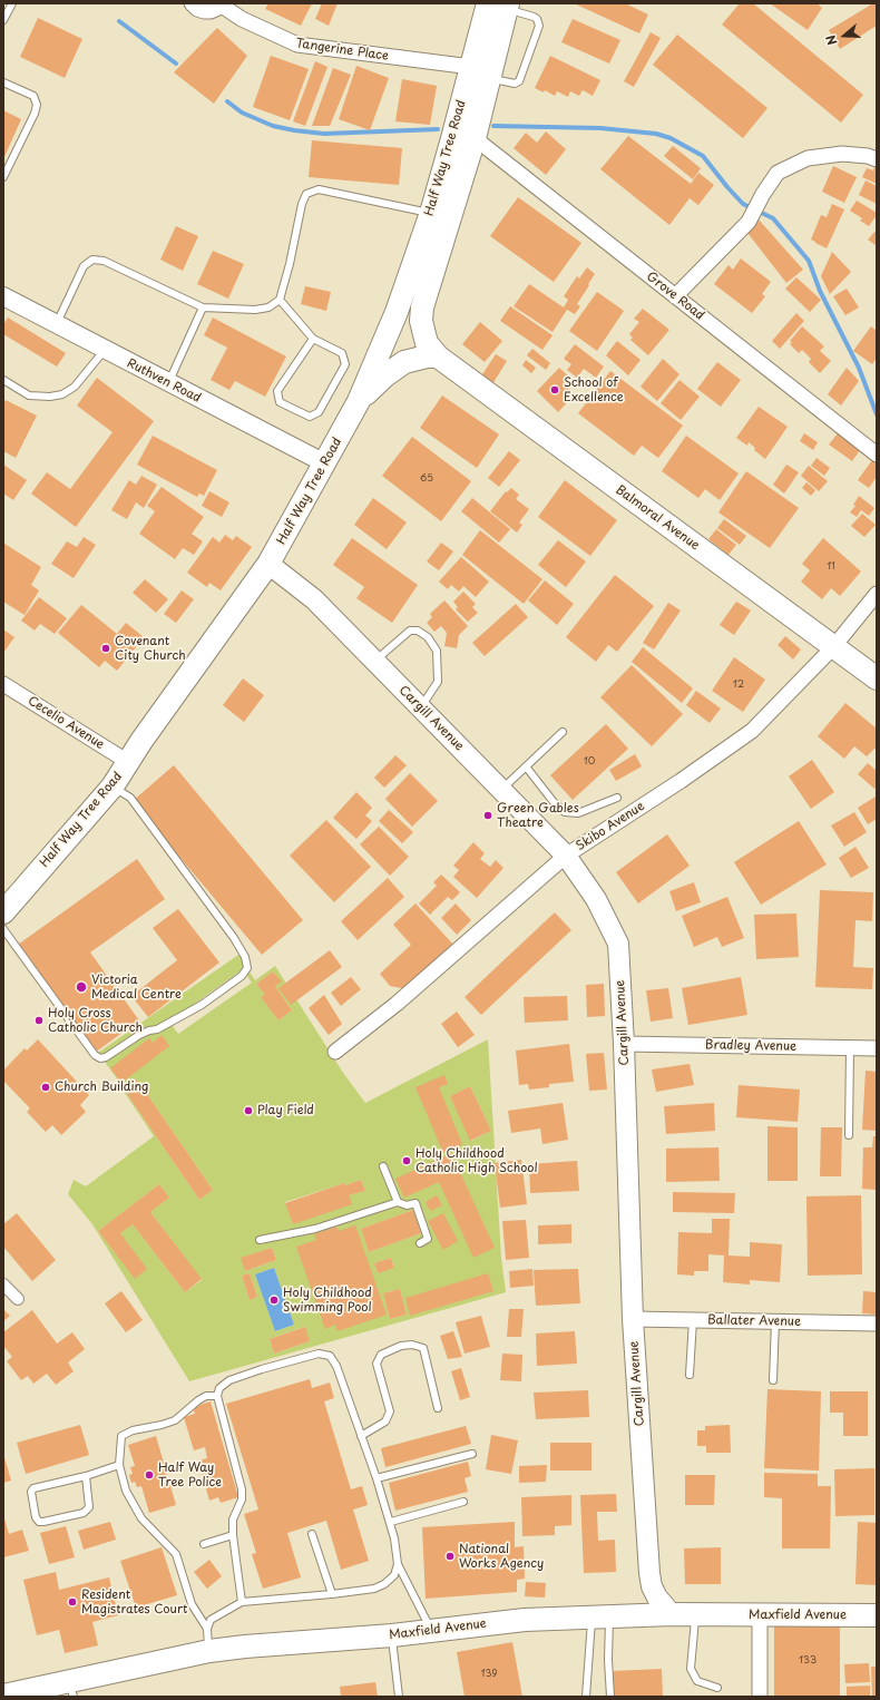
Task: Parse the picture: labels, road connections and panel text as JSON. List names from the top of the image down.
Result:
{
  "streets": {
    "main road": [
      "Half Way Tree Road",
      "Balmoral Avenue",
      "Cargill Avenue",
      "Maxfield Avenue"
    ],
    "street": [
      "Tangerine Place",
      "Grove Road",
      "Ruthven Road",
      "Cecelio Avenue",
      "Skibo Avenue",
      "Bradley Avenue",
      "Ballater Avenue"
    ]
  },
  "crossings": [
    ["Tangerine Place", "Half Way Tree Road"],
    ["Half Way Tree Road", "Grove Road"],
    ["Half Way Tree Road", "Ruthven Road"],
    ["Half Way Tree Road", "Balmoral Avenue"],
    ["Half Way Tree Road", "Cargill Avenue"],
    ["Half Way Tree Road", "Cecelio Avenue"],
    ["Balmoral Avenue", "Skibo Avenue"],
    ["Cargill Avenue", "Skibo Avenue"],
    ["Cargill Avenue", "Bradley Avenue"],
    ["Cargill Avenue", "Ballater Avenue"],
    ["Cargill Avenue", "Maxfield Avenue"]
  ],
  "places": [
    "School of Excellence",
    "Covenant City Church",
    "Green Gables Theatre",
    "Victoria Medical Centre",
    "Holy Cross Catholic Church",
    "Church Building",
    "Play Field",
    "Holy Childhood Catholic High School",
    "Holy Childhood Swimming Pool",
    "Half Way Tree Police",
    "National Works Agency",
    "Resident Magistrates Court"
  ],
  "house_numbers": [
    "65",
    "11",
    "12",
    "10",
    "133",
    "139"
  ],
  "north": "left"
}
